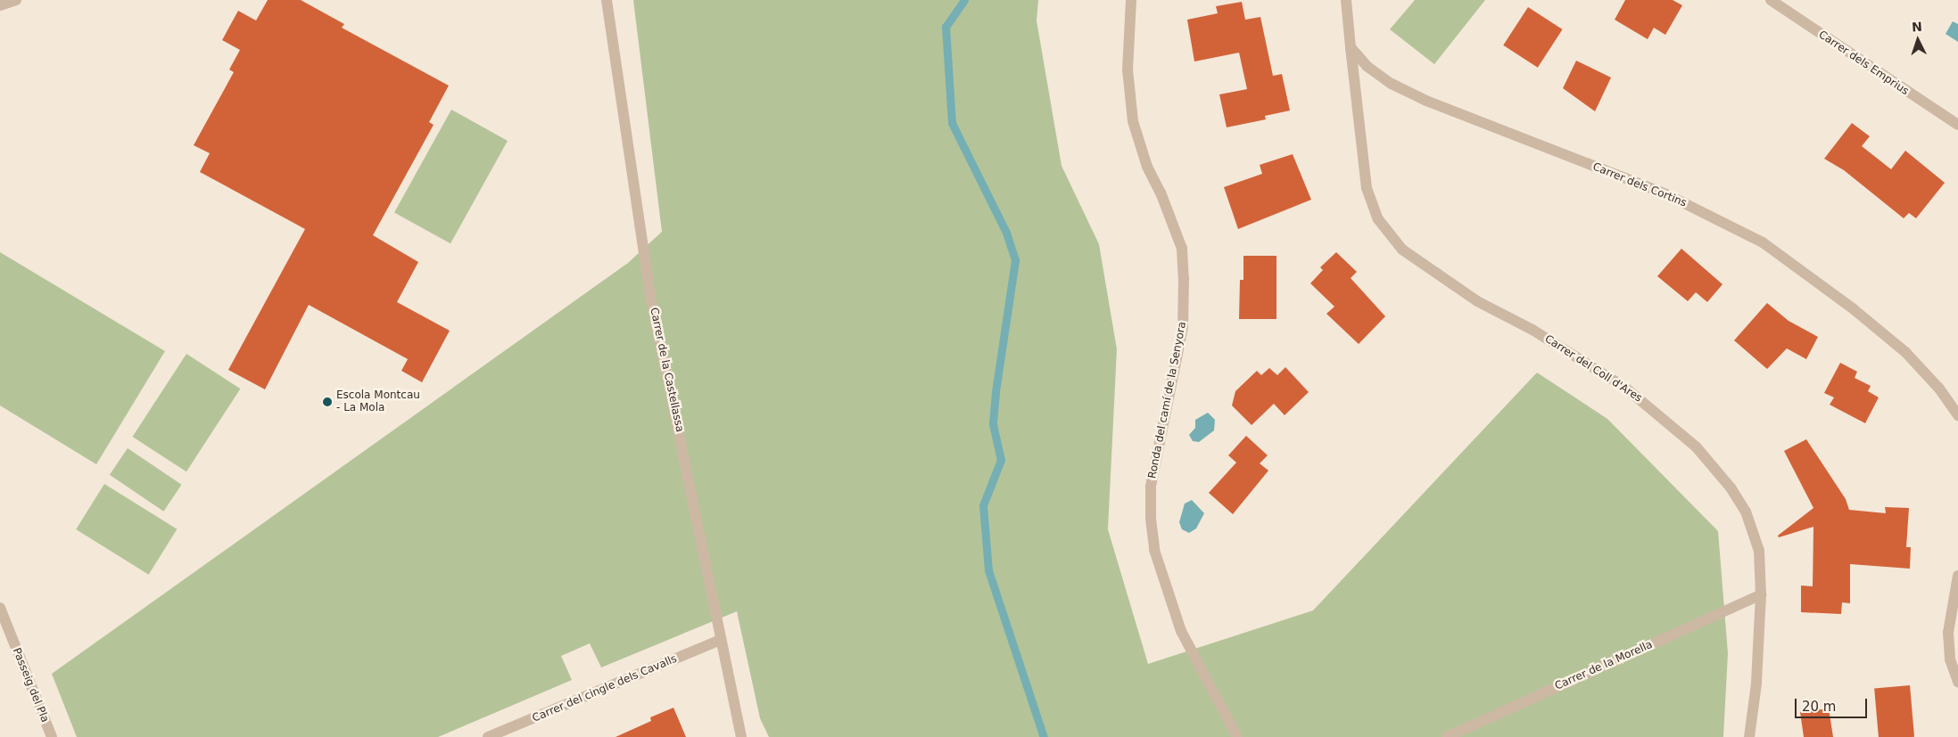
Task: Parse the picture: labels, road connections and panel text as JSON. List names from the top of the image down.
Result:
{
  "streets": {
    "street": [
      "Carrer dels Emprius",
      "Carrer dels Cortins",
      "Carrer del Coll d'Ares",
      "Carrer de la Castellassa",
      "Ronda del camí de la Senyora",
      "Carrer de la Morella",
      "Passeig del Pla",
      "Carrer del cingle dels Cavalls"
    ]
  },
  "crossings": [
    ["Carrer dels Cortins", "Carrer del Coll d'Ares"],
    ["Carrer del Coll d'Ares", "Carrer de la Morella"],
    ["Carrer de la Castellassa", "Carrer del cingle dels Cavalls"]
  ],
  "places": ["Escola Montcau - La Mola"],
  "scale_bar": "20 m",
  "north": "top"
}
